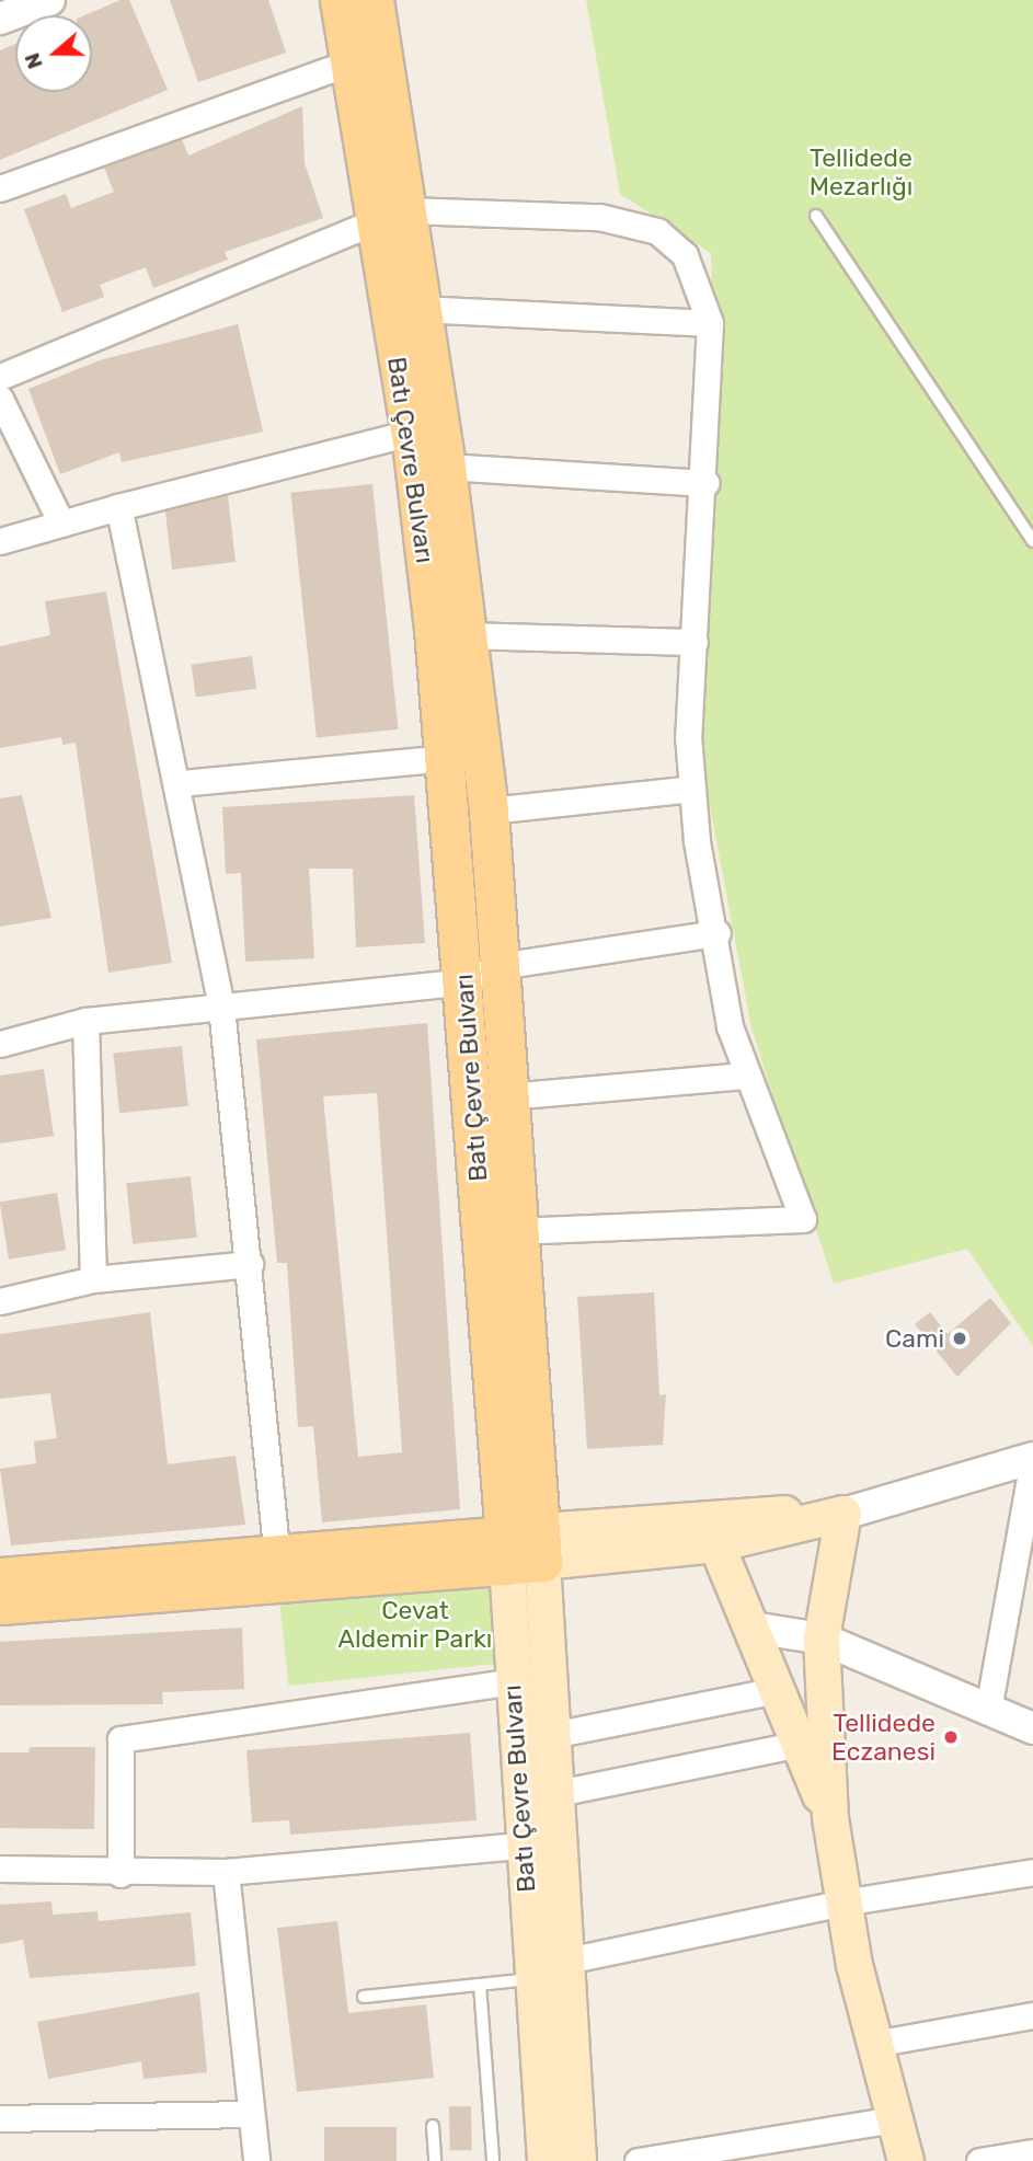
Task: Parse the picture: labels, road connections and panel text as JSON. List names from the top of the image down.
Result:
{
  "streets": {
    "main road": ["Batı Çevre Bulvarı"]
  },
  "parks": ["Tellidede Mezarlığı", "Cevat Aldemir Parkı"],
  "places": ["Cami", "Tellidede Eczanesi"],
  "north": "left"
}
